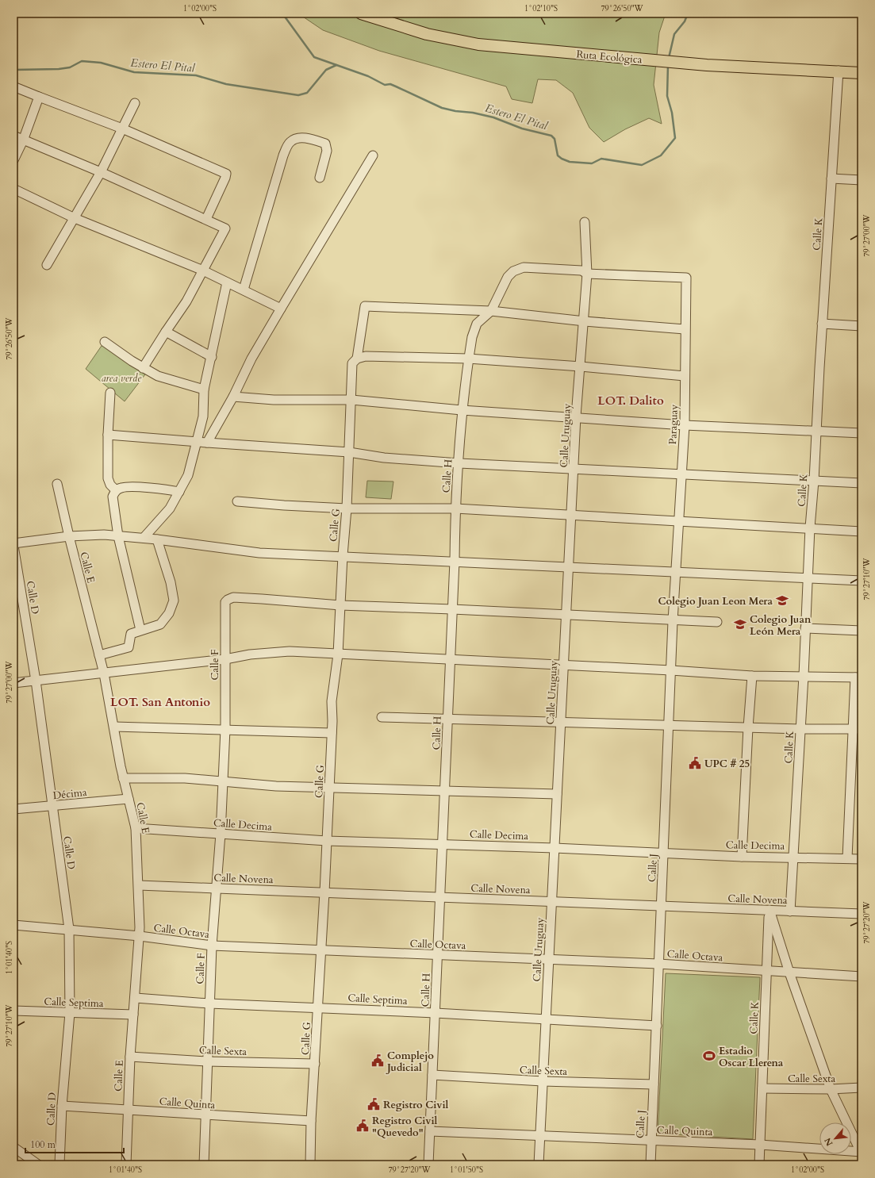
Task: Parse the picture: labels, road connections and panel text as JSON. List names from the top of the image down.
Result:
{
  "streets": {
    "main road": ["Ruta Ecológica"],
    "street": [
      "Calle K",
      "Paraguay",
      "Calle Uruguay",
      "Calle H",
      "Calle G",
      "Calle E",
      "Calle D",
      "Calle F",
      "Décima",
      "Calle Decima",
      "Calle J",
      "Calle Novena",
      "Calle Octava",
      "Calle Septima",
      "Calle Sexta",
      "Calle Quinta"
    ]
  },
  "crossings": [
    ["Ruta Ecológica", "Calle K"],
    ["Calle K", "Calle Decima"],
    ["Calle K", "Calle Novena"],
    ["Calle K", "Calle Octava"],
    ["Calle K", "Calle Sexta"],
    ["Calle K", "Calle Quinta"],
    ["Paraguay", "Calle Uruguay"],
    ["Paraguay", "Calle J"],
    ["Calle Uruguay", "Calle Decima"],
    ["Calle Uruguay", "Calle Novena"],
    ["Calle Uruguay", "Calle Octava"],
    ["Calle Uruguay", "Calle Septima"],
    ["Calle Uruguay", "Calle Sexta"],
    ["Calle Uruguay", "Calle Quinta"],
    ["Calle H", "Calle G"],
    ["Calle H", "Calle Decima"],
    ["Calle H", "Calle Novena"],
    ["Calle H", "Calle Octava"],
    ["Calle H", "Calle Septima"],
    ["Calle H", "Calle Sexta"],
    ["Calle H", "Calle Quinta"],
    ["Calle G", "Calle F"],
    ["Calle G", "Calle Decima"],
    ["Calle G", "Calle Novena"],
    ["Calle G", "Calle Octava"],
    ["Calle G", "Calle Septima"],
    ["Calle G", "Calle Sexta"],
    ["Calle G", "Calle Quinta"],
    ["Calle E", "Décima"],
    ["Calle E", "Calle Decima"],
    ["Calle E", "Calle Novena"],
    ["Calle E", "Calle Octava"],
    ["Calle E", "Calle Septima"],
    ["Calle E", "Calle Sexta"],
    ["Calle E", "Calle Quinta"],
    ["Calle D", "Décima"],
    ["Calle D", "Calle Octava"],
    ["Calle D", "Calle Septima"],
    ["Calle D", "Calle Quinta"],
    ["Calle F", "Calle Decima"],
    ["Calle F", "Calle Novena"],
    ["Calle F", "Calle Octava"],
    ["Calle F", "Calle Septima"],
    ["Calle F", "Calle Sexta"],
    ["Calle F", "Calle Quinta"],
    ["Calle Decima", "Calle J"],
    ["Calle J", "Calle Novena"],
    ["Calle J", "Calle Octava"],
    ["Calle J", "Calle Septima"],
    ["Calle J", "Calle Sexta"],
    ["Calle J", "Calle Quinta"]
  ],
  "districts": ["LOT. Dalito", "LOT. San Antonio"],
  "water": ["Estero El Pital"],
  "parks": ["area verde"],
  "places": {
    "school or university": ["Colegio Juan Leon Mera", "Colegio Juan León Mera"],
    "public building": [
      "UPC # 25",
      "Complejo Judicial",
      "Registro Civil",
      "Registro Civil \"Quevedo\""
    ],
    "sports": ["Estadio Oscar Llerena"]
  },
  "scale_bar": "100 m",
  "north": "bottom left",
  "coordinates": [
    "1°02'00\"S",
    "1°02'10\"S",
    "79°26'50\"W",
    "79°27'00\"W",
    "79°27'10\"W",
    "79°27'20\"W",
    "1°01'40\"S",
    "1°01'50\"S"
  ]
}
